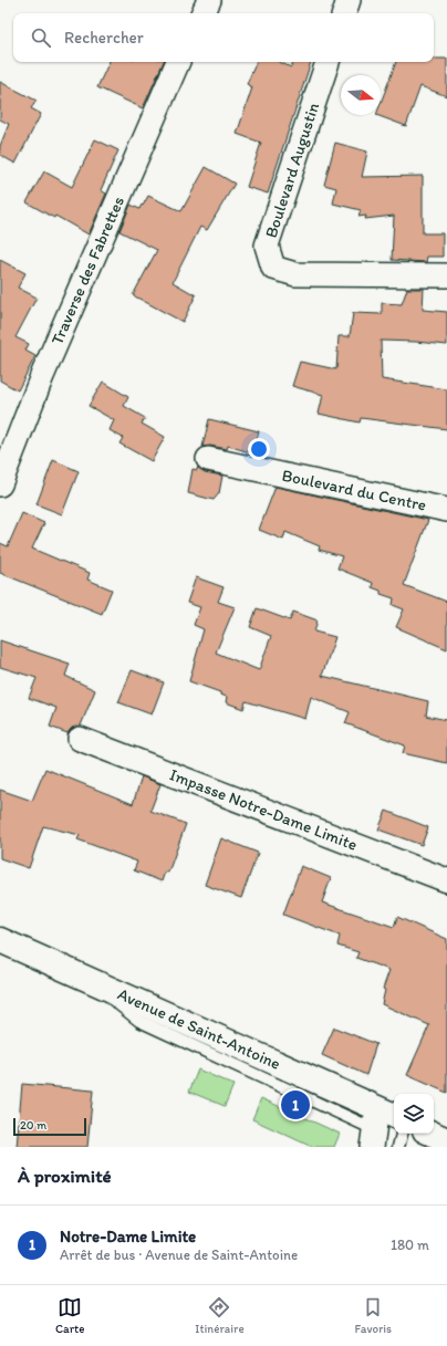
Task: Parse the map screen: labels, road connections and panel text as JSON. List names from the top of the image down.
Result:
{
  "streets": {
    "main road": ["Avenue de Saint-Antoine"],
    "street": [
      "Boulevard Augustin",
      "Traverse des Fabrettes",
      "Boulevard du Centre",
      "Impasse Notre-Dame Limite"
    ]
  },
  "scale_bar": "20 m",
  "north": "right",
  "page": {
    "search": "Rechercher",
    "pins": "1",
    "scale": "20 m",
    "heading": "À proximité",
    "list": [
      {
        "mark": "1",
        "name": "Notre-Dame Limite",
        "note": "Arrêt de bus · Avenue de Saint-Antoine",
        "value": "180 m"
      }
    ],
    "nav": ["Carte", "Itinéraire", "Favoris"]
  }
}
